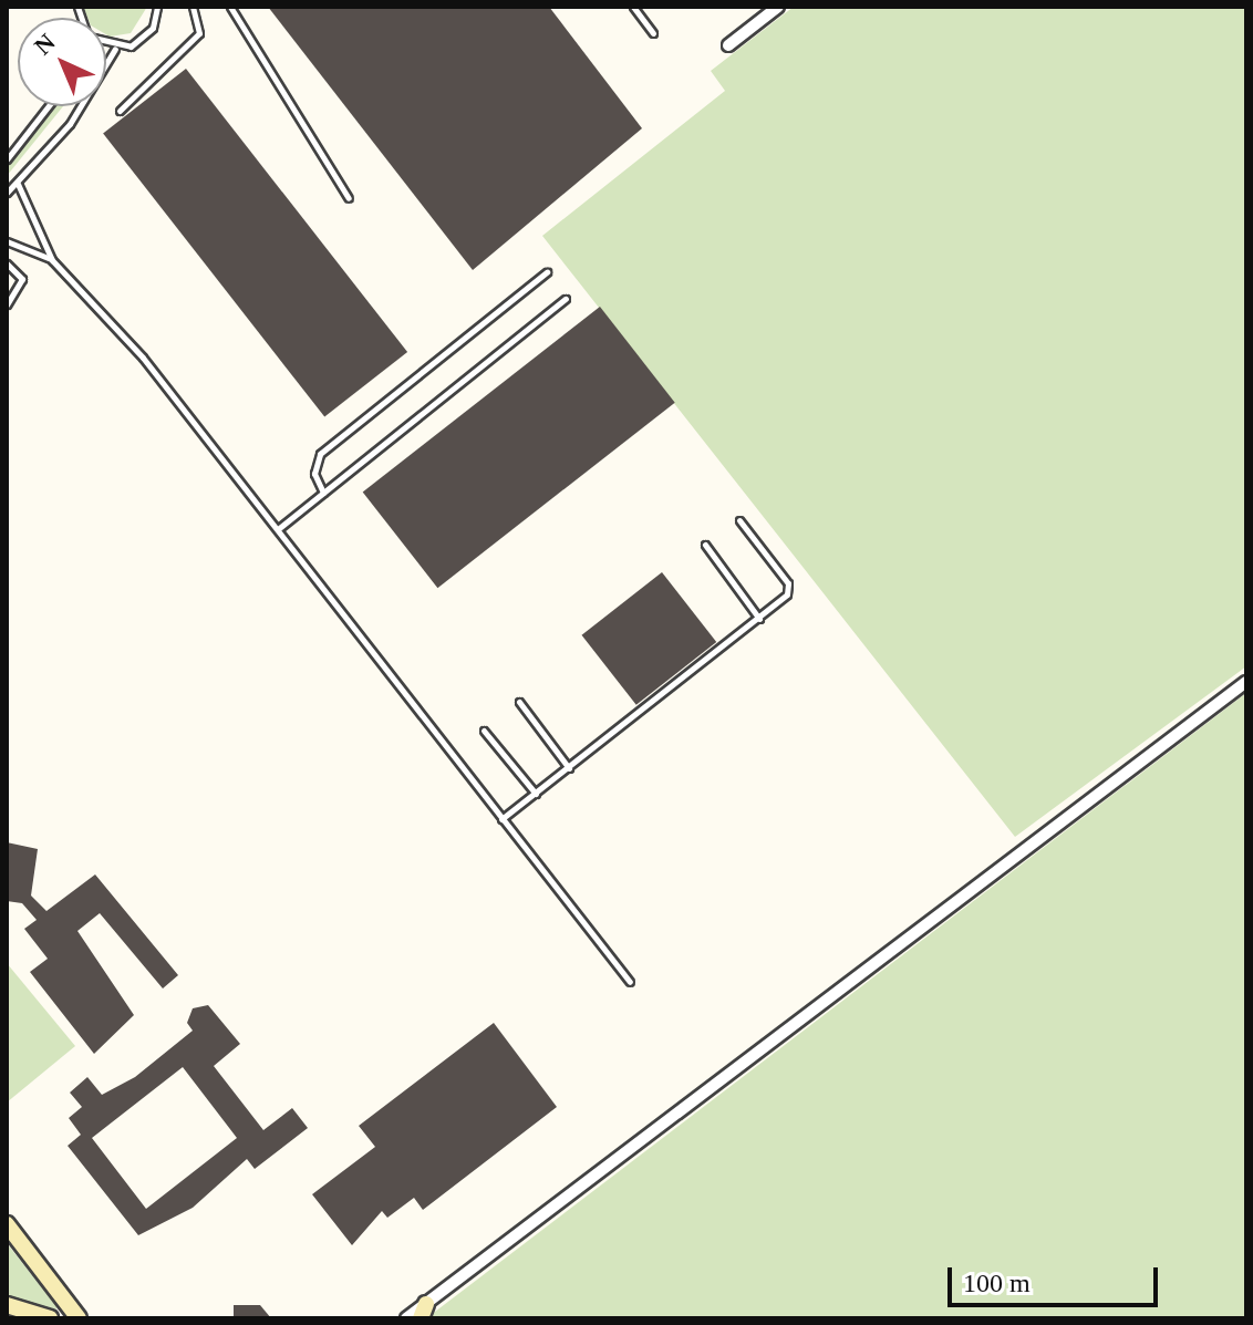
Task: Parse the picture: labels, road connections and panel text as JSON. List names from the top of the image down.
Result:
{
  "scale_bar": "100 m",
  "north": "top left"
}
